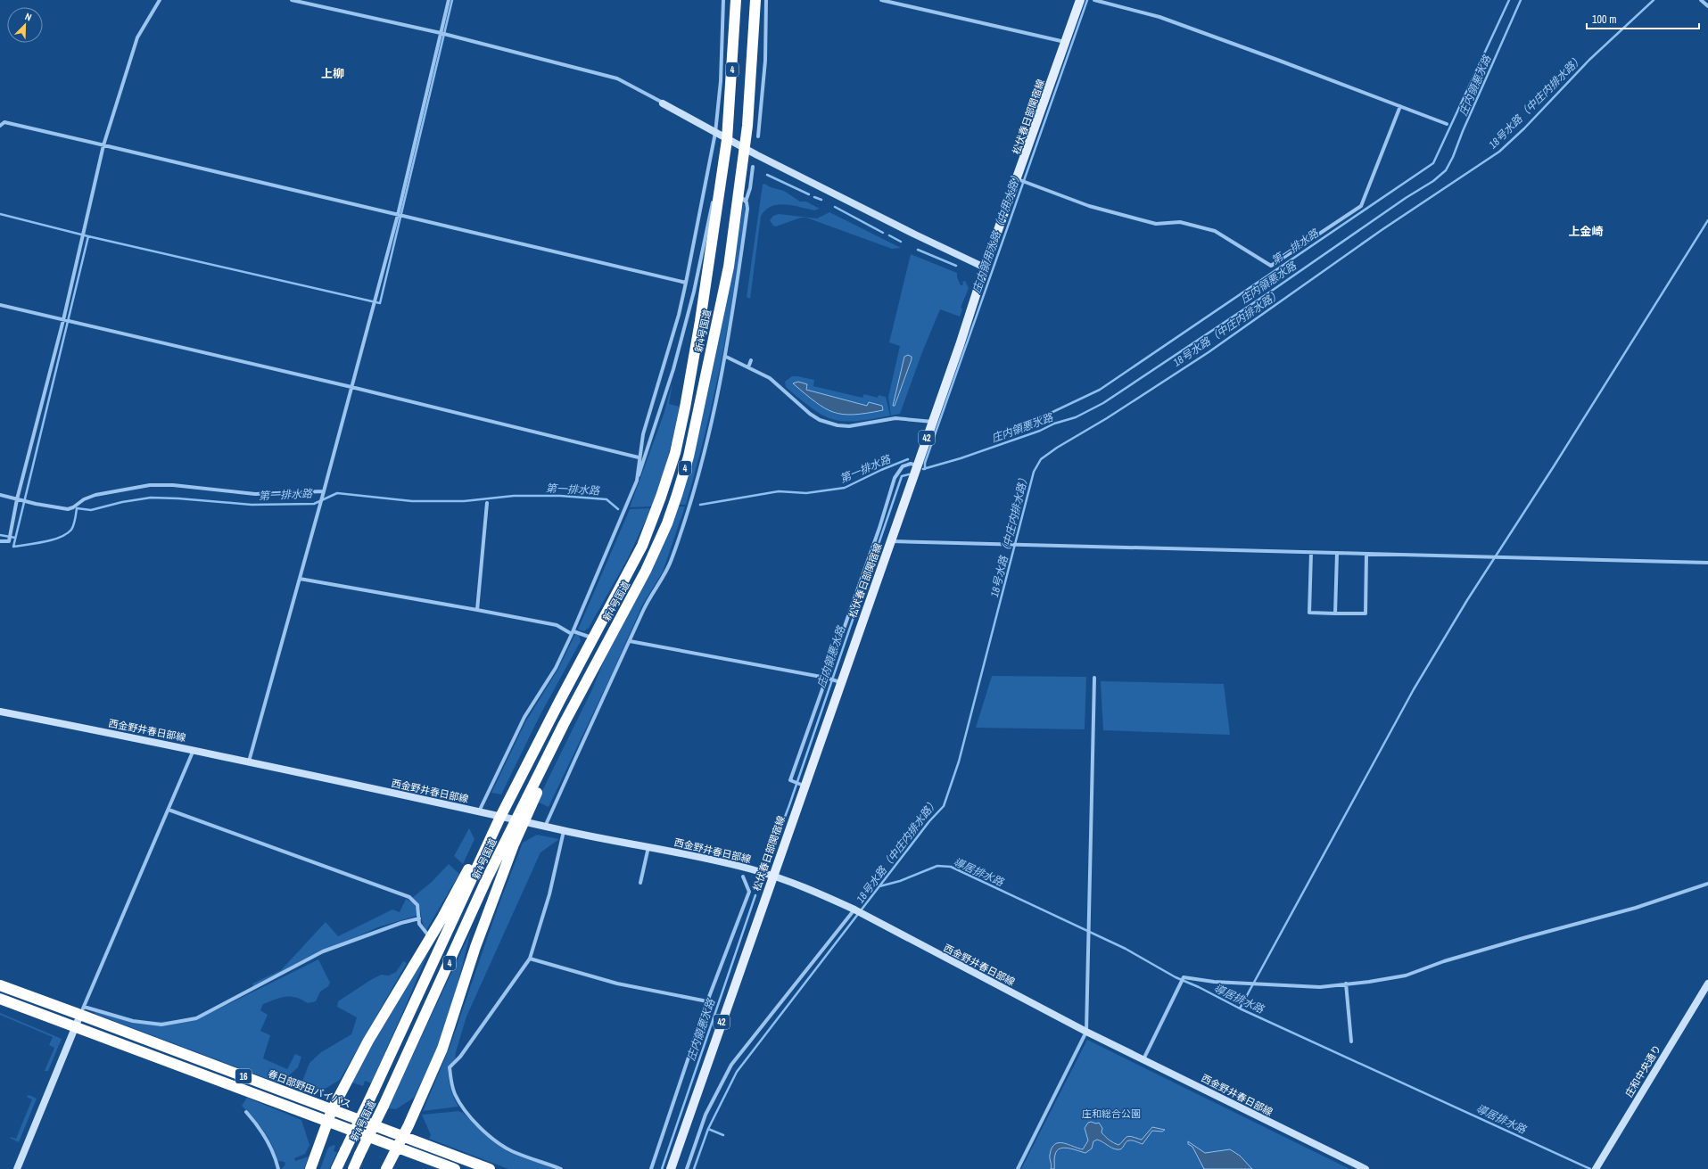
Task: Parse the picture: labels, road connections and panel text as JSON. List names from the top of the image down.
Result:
{
  "streets": {
    "highway": [
      "4",
      "新4号国道",
      "16",
      "春日部野田バイパス"
    ],
    "main road": [
      "松伏春日部関宿線",
      "42",
      "西金野井春日部線",
      "庄和中央通り"
    ]
  },
  "crossings": [
    ["4", "新4号国道"],
    ["4", "西金野井春日部線"],
    ["4", "春日部野田バイパス"],
    ["松伏春日部関宿線", "西金野井春日部線"],
    ["新4号国道", "西金野井春日部線"]
  ],
  "districts": ["上柳", "上金崎"],
  "water": [
    "庄内領悪水路",
    "18号水路（中庄内排水路）",
    "庄内領用水路（中用水路）",
    "第一排水路",
    "導居排水路"
  ],
  "parks": ["庄和総合公園"],
  "scale_bar": "100 m",
  "north": "top right"
}
